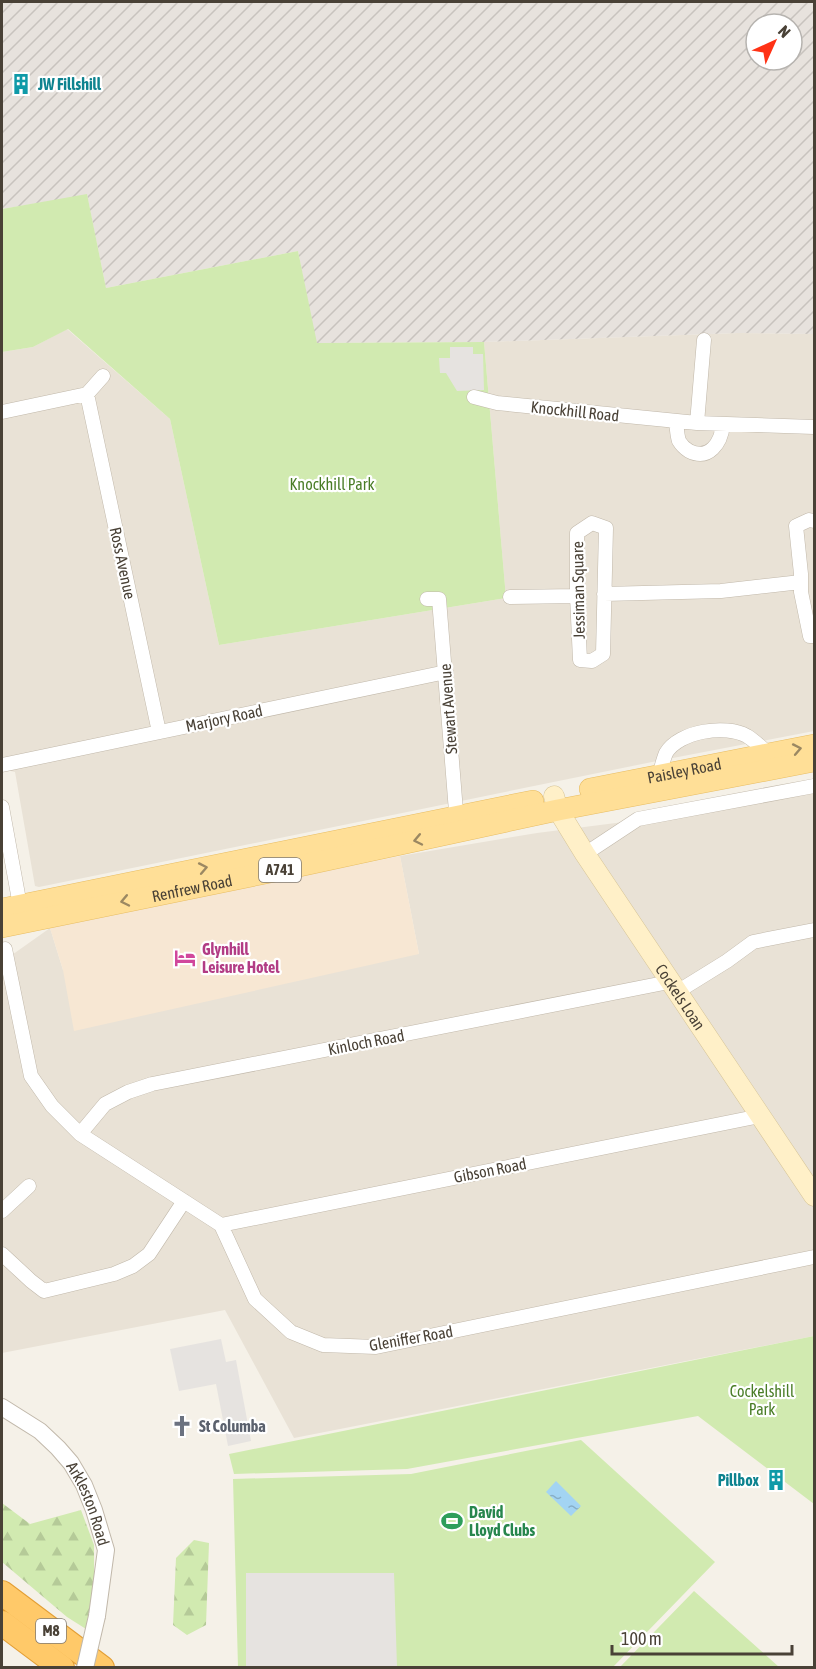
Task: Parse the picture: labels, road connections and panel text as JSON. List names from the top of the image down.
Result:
{
  "streets": {
    "highway": ["M8"],
    "main road": [
      "Paisley Road",
      "A741",
      "Renfrew Road",
      "Cockels Loan"
    ],
    "street": [
      "Knockhill Road",
      "Ross Avenue",
      "Stewart Avenue",
      "Marjory Road",
      "Kinloch Road",
      "Gibson Road",
      "Gleniffer Road",
      "Arkleston Road"
    ]
  },
  "crossings": [
    ["Ross Avenue", "Marjory Road"],
    ["Stewart Avenue", "Marjory Road"],
    ["Stewart Avenue", "Renfrew Road"],
    ["Paisley Road", "Renfrew Road"],
    ["Paisley Road", "Cockels Loan"],
    ["Renfrew Road", "Cockels Loan"],
    ["Cockels Loan", "Kinloch Road"],
    ["Cockels Loan", "Gibson Road"],
    ["Gibson Road", "Gleniffer Road"]
  ],
  "parks": ["Knockhill Park", "Cockelshill Park"],
  "places": {
    "building": ["JW Fillshill", "Pillbox"],
    "hotel": ["Glynhill Leisure Hotel"],
    "church": ["St Columba"],
    "sports": ["David Lloyd Clubs"]
  },
  "scale_bar": "100 m",
  "north": "top right"
}
